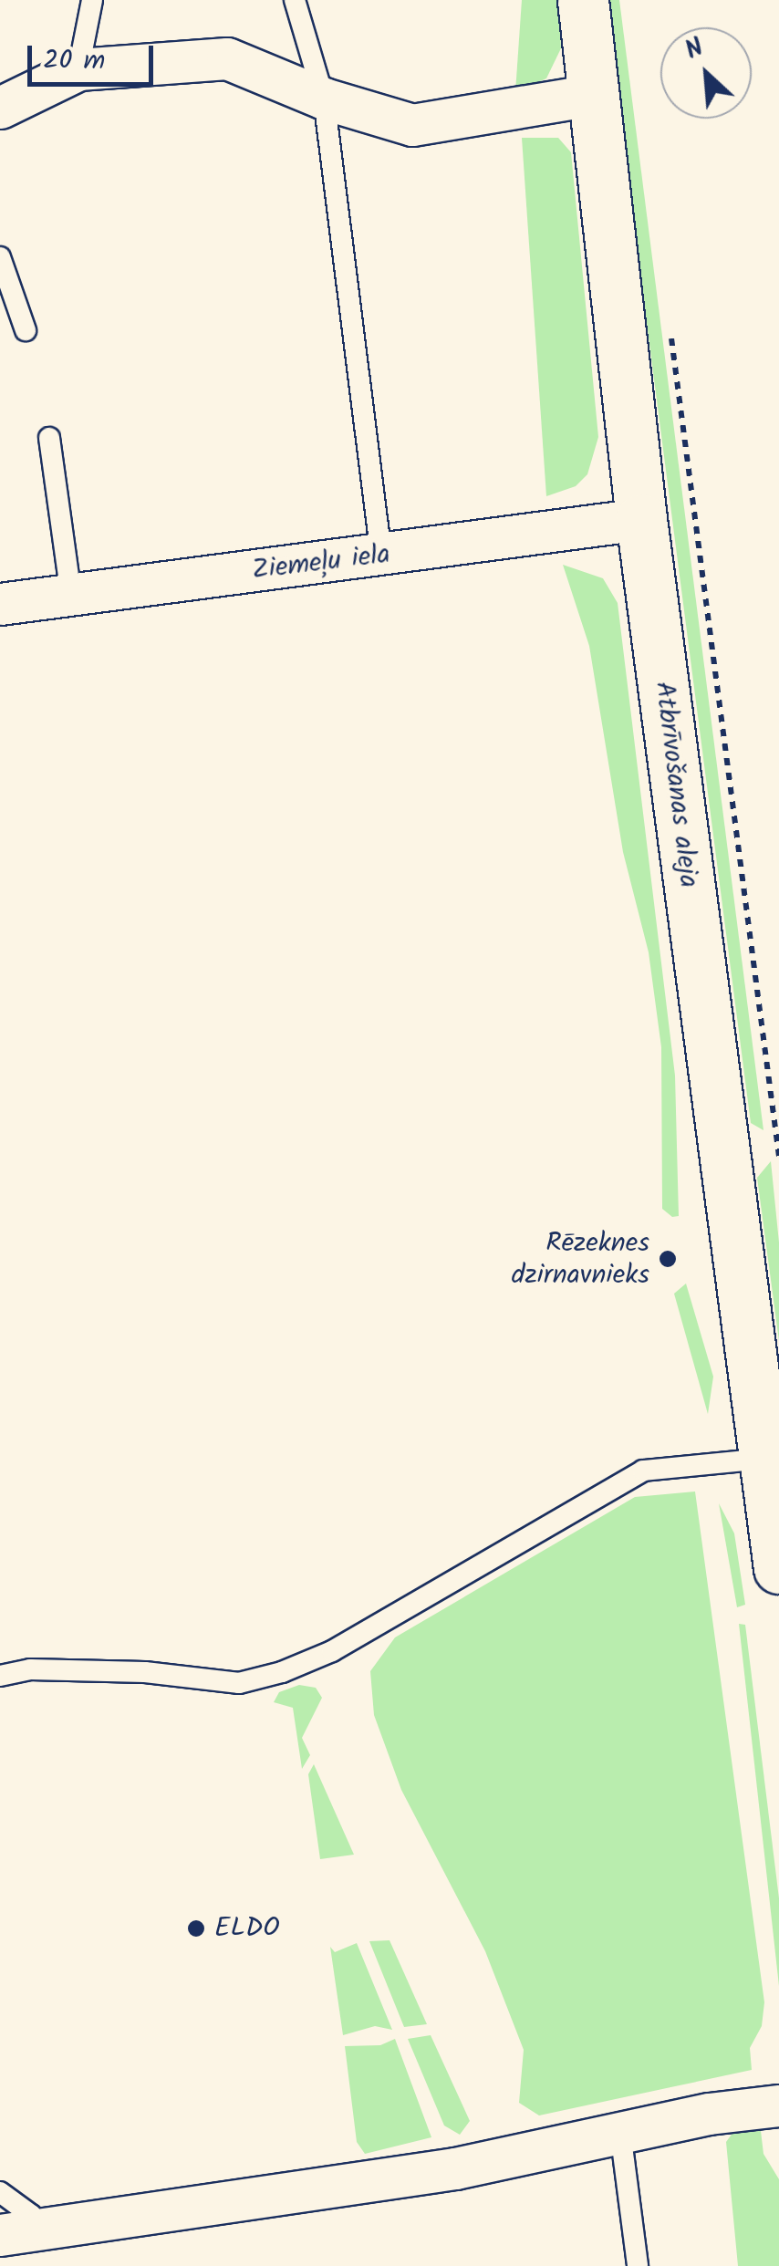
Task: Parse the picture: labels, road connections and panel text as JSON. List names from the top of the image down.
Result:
{
  "streets": {
    "main road": ["Atbrīvošanas aleja"],
    "street": ["Ziemeļu iela"]
  },
  "crossings": [
    ["Ziemeļu iela", "Atbrīvošanas aleja"]
  ],
  "places": ["Rēzeknes dzirnavnieks", "ELDO"],
  "scale_bar": "20 m",
  "north": "top left"
}
